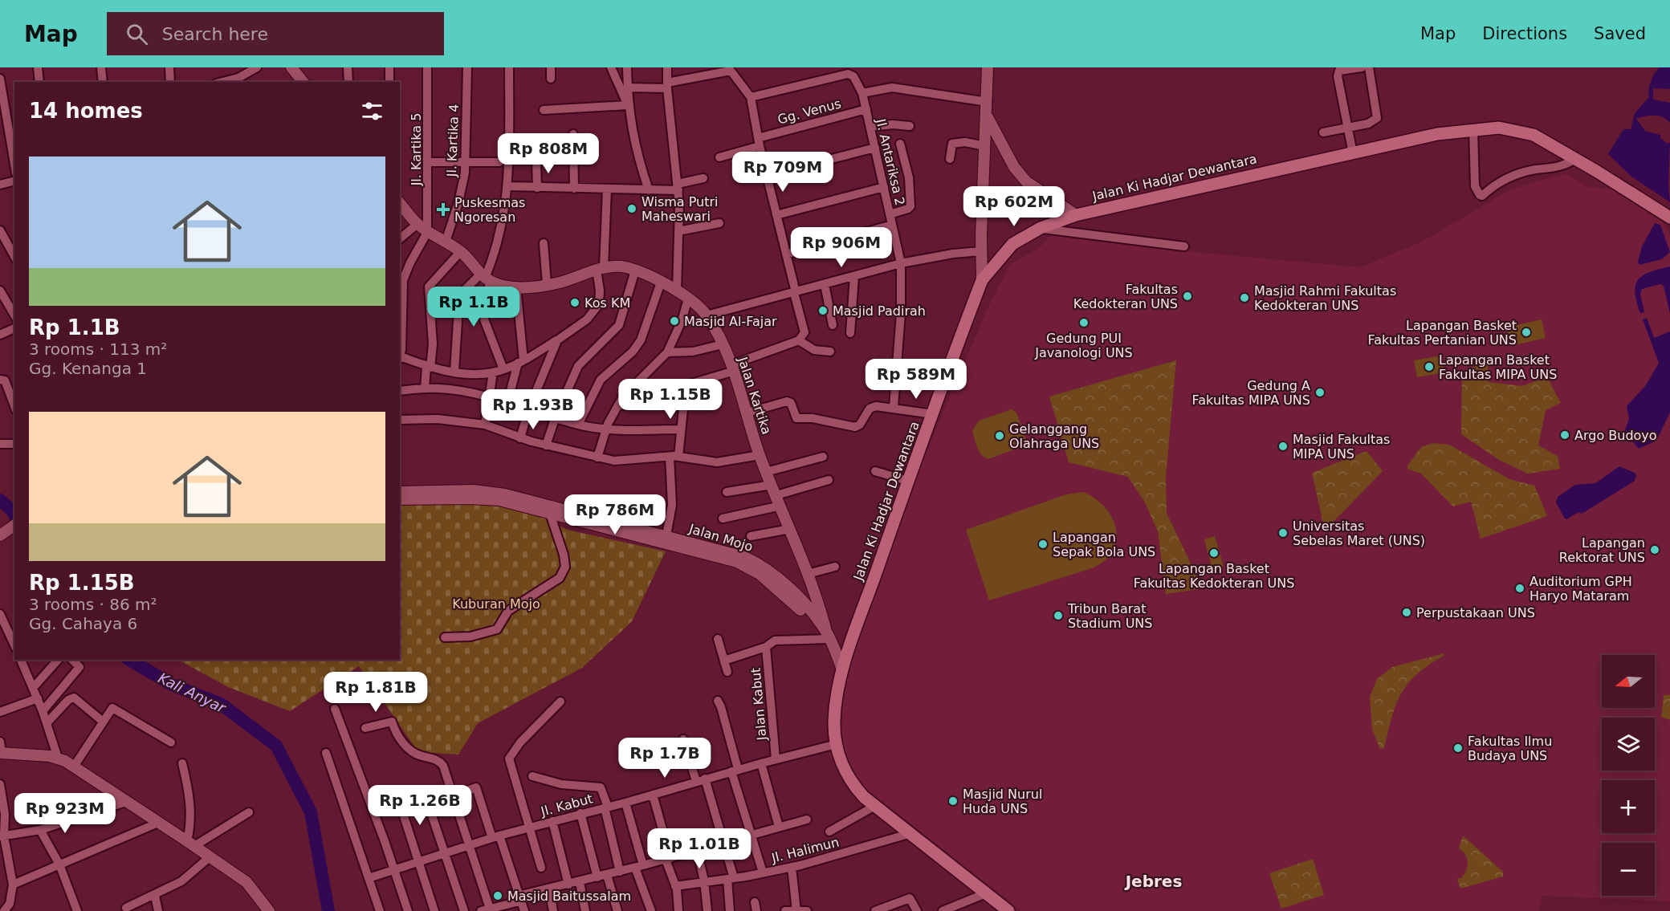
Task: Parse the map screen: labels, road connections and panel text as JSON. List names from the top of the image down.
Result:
{
  "streets": {
    "main road": ["Jalan Ki Hadjar Dewantara"],
    "street": [
      "Gg. Venus",
      "Jl. Kartika 4",
      "Jl. Kartika 5",
      "Jl. Antariksa 2",
      "Jalan Kartika",
      "Jalan Mojo",
      "Jalan Kabut",
      "Jl. Kabut",
      "Jl. Halimun"
    ]
  },
  "crossings": [
    ["Gg. Venus", "Jl. Antariksa 2"],
    ["Jalan Ki Hadjar Dewantara", "Jalan Mojo"],
    ["Jalan Ki Hadjar Dewantara", "Jl. Kabut"],
    ["Jalan Ki Hadjar Dewantara", "Jl. Halimun"],
    ["Jalan Kartika", "Jalan Mojo"],
    ["Jalan Kabut", "Jl. Kabut"]
  ],
  "districts": ["Jebres"],
  "water": ["Kali Anyar"],
  "parks": ["Kuburan Mojo"],
  "places": {
    "other": [
      "Wisma Putri Maheswari",
      "Fakultas Kedokteran UNS",
      "Masjid Rahmi Fakultas Kedokteran UNS",
      "Kos KM",
      "Masjid Padirah",
      "Masjid Al-Fajar",
      "Gedung PUI Javanologi UNS",
      "Lapangan Basket Fakultas Pertanian UNS",
      "Lapangan Basket Fakultas MIPA UNS",
      "Gedung A Fakultas MIPA UNS",
      "Argo Budoyo",
      "Gelanggang Olahraga UNS",
      "Masjid Fakultas MIPA UNS",
      "Universitas Sebelas Maret (UNS)",
      "Lapangan Sepak Bola UNS",
      "Lapangan Rektorat UNS",
      "Lapangan Basket Fakultas Kedokteran UNS",
      "Auditorium GPH Haryo Mataram",
      "Perpustakaan UNS",
      "Tribun Barat Stadium UNS",
      "Fakultas Ilmu Budaya UNS",
      "Masjid Nurul Huda UNS",
      "Masjid Baitussalam"
    ],
    "health": ["Puskesmas Ngoresan"]
  },
  "north": "left",
  "page": {
    "header": "Map",
    "search": "Search here",
    "nav": ["Map", "Directions", "Saved"],
    "heading": "14 homes",
    "price": [
      "Rp 808M",
      "Rp 709M",
      "Rp 602M",
      "Rp 906M",
      "Rp 1.1B",
      "Rp 589M",
      "Rp 1.15B",
      "Rp 1.93B",
      "Rp 786M",
      "Rp 1.81B",
      "Rp 1.7B",
      "Rp 1.26B",
      "Rp 923M",
      "Rp 1.01B"
    ],
    "list": [
      {
        "name": "Rp 1.1B",
        "note": "3 rooms · 113 m² · Gg. Kenanga 1"
      },
      {
        "name": "Rp 1.15B",
        "note": "3 rooms · 86 m² · Gg. Cahaya 6"
      }
    ],
    "map_buttons": ["+", "−"]
  }
}
